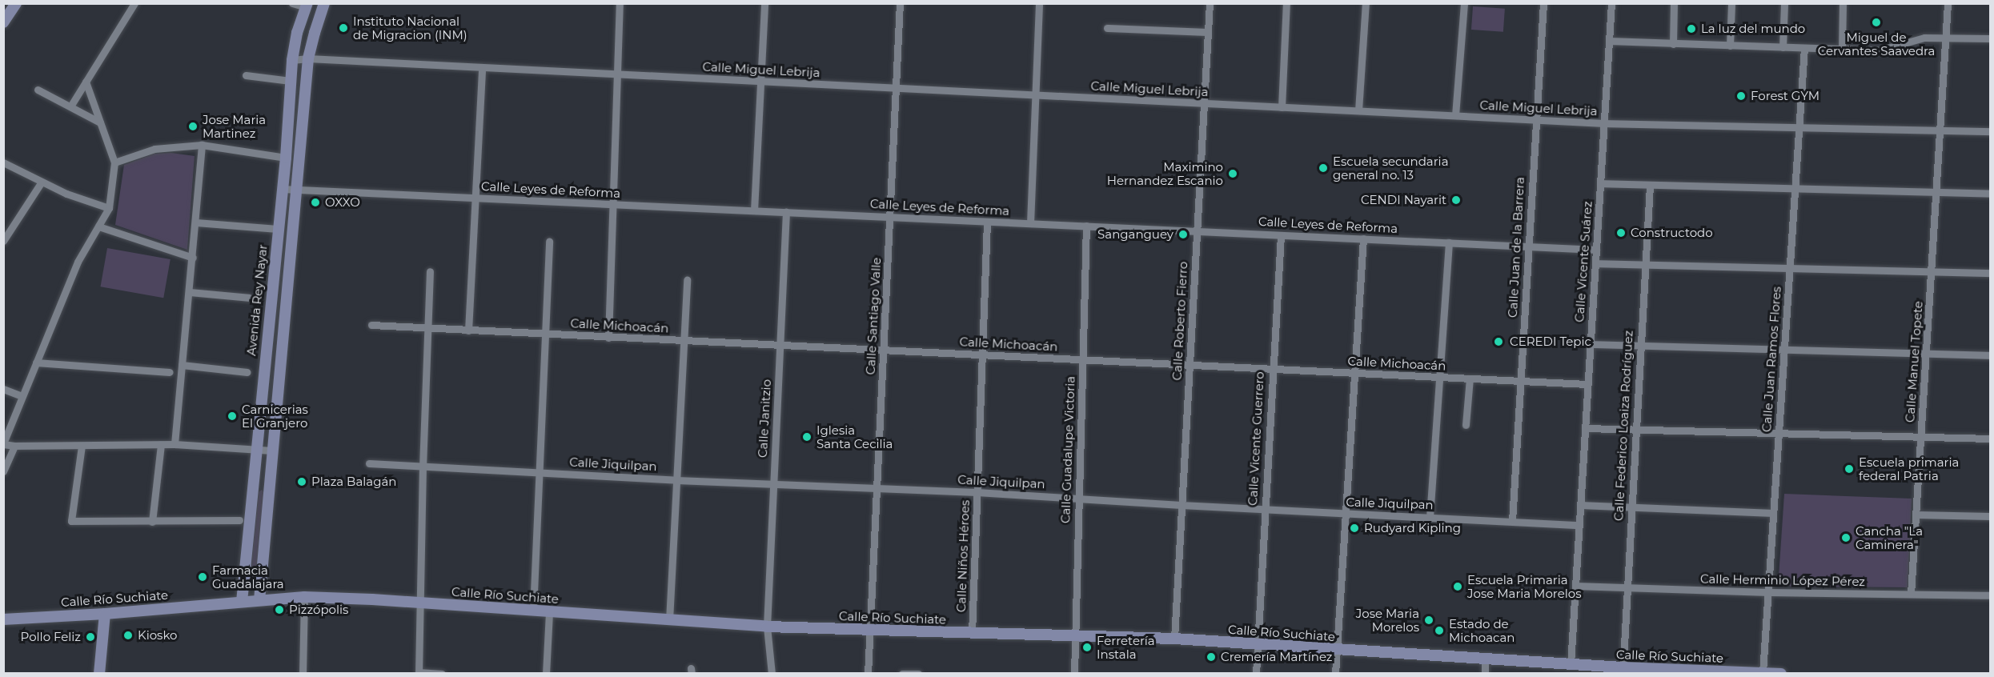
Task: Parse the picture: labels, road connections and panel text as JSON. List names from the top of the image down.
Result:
{
  "streets": {
    "main road": ["Avenida Rey Nayar", "Calle Río Suchiate"],
    "street": [
      "Calle Miguel Lebrija",
      "Calle Leyes de Reforma",
      "Calle Juan de la Barrera",
      "Calle Vicente Suárez",
      "Calle Santiago Valle",
      "Calle Roberto Fierro",
      "Calle Michoacán",
      "Calle Juan Ramos Flores",
      "Calle Manuel Topete",
      "Calle Janitzio",
      "Calle Federico Loaiza Rodríguez",
      "Calle Vicente Guerrero",
      "Calle Guadalupe Victoria",
      "Calle Jiquilpan",
      "Calle Niños Héroes",
      "Calle Herminio López Pérez"
    ]
  },
  "crossings": [
    ["Calle Miguel Lebrija", "Calle Juan de la Barrera"],
    ["Calle Miguel Lebrija", "Calle Vicente Suárez"],
    ["Calle Miguel Lebrija", "Avenida Rey Nayar"],
    ["Calle Miguel Lebrija", "Calle Santiago Valle"],
    ["Calle Miguel Lebrija", "Calle Roberto Fierro"],
    ["Calle Miguel Lebrija", "Calle Juan Ramos Flores"],
    ["Calle Miguel Lebrija", "Calle Manuel Topete"],
    ["Calle Leyes de Reforma", "Calle Juan de la Barrera"],
    ["Calle Leyes de Reforma", "Calle Vicente Suárez"],
    ["Calle Leyes de Reforma", "Avenida Rey Nayar"],
    ["Calle Leyes de Reforma", "Calle Santiago Valle"],
    ["Calle Leyes de Reforma", "Calle Roberto Fierro"],
    ["Calle Leyes de Reforma", "Calle Janitzio"],
    ["Calle Leyes de Reforma", "Calle Vicente Guerrero"],
    ["Calle Leyes de Reforma", "Calle Guadalupe Victoria"],
    ["Calle Leyes de Reforma", "Calle Niños Héroes"],
    ["Calle Juan de la Barrera", "Calle Michoacán"],
    ["Calle Juan de la Barrera", "Calle Jiquilpan"],
    ["Calle Vicente Suárez", "Calle Michoacán"],
    ["Calle Vicente Suárez", "Calle Jiquilpan"],
    ["Calle Vicente Suárez", "Calle Herminio López Pérez"],
    ["Calle Vicente Suárez", "Calle Río Suchiate"],
    ["Avenida Rey Nayar", "Calle Río Suchiate"],
    ["Calle Santiago Valle", "Calle Michoacán"],
    ["Calle Santiago Valle", "Calle Jiquilpan"],
    ["Calle Santiago Valle", "Calle Río Suchiate"],
    ["Calle Roberto Fierro", "Calle Michoacán"],
    ["Calle Roberto Fierro", "Calle Jiquilpan"],
    ["Calle Roberto Fierro", "Calle Río Suchiate"],
    ["Calle Michoacán", "Calle Janitzio"],
    ["Calle Michoacán", "Calle Vicente Guerrero"],
    ["Calle Michoacán", "Calle Guadalupe Victoria"],
    ["Calle Michoacán", "Calle Niños Héroes"],
    ["Calle Juan Ramos Flores", "Calle Herminio López Pérez"],
    ["Calle Juan Ramos Flores", "Calle Río Suchiate"],
    ["Calle Manuel Topete", "Calle Herminio López Pérez"],
    ["Calle Janitzio", "Calle Jiquilpan"],
    ["Calle Janitzio", "Calle Río Suchiate"],
    ["Calle Federico Loaiza Rodríguez", "Calle Herminio López Pérez"],
    ["Calle Federico Loaiza Rodríguez", "Calle Río Suchiate"],
    ["Calle Vicente Guerrero", "Calle Jiquilpan"],
    ["Calle Vicente Guerrero", "Calle Río Suchiate"],
    ["Calle Guadalupe Victoria", "Calle Jiquilpan"],
    ["Calle Guadalupe Victoria", "Calle Río Suchiate"],
    ["Calle Jiquilpan", "Calle Niños Héroes"],
    ["Calle Niños Héroes", "Calle Río Suchiate"]
  ],
  "places": [
    "Miguel de Cervantes Saavedra",
    "Instituto Nacional de Migracion (INM)",
    "La luz del mundo",
    "Forest GYM",
    "Jose Maria Martinez",
    "Escuela secundaria general no. 13",
    "Maximino Hernandez Escanio",
    "CENDI Nayarit",
    "OXXO",
    "Constructodo",
    "Sanganguey",
    "CEREDI Tepic",
    "Carnicerias El Granjero",
    "Iglesia Santa Cecilia",
    "Escuela primaria federal Patria",
    "Plaza Balagán",
    "Rudyard Kipling",
    "Cancha \"La Caminera\"",
    "Farmacia Guadalajara",
    "Escuela Primaria Jose Maria Morelos",
    "Pizzópolis",
    "Jose Maria Morelos",
    "Estado de Michoacan",
    "Kiosko",
    "Pollo Feliz",
    "Ferretería Instala",
    "Cremería Martínez"
  ]
}
